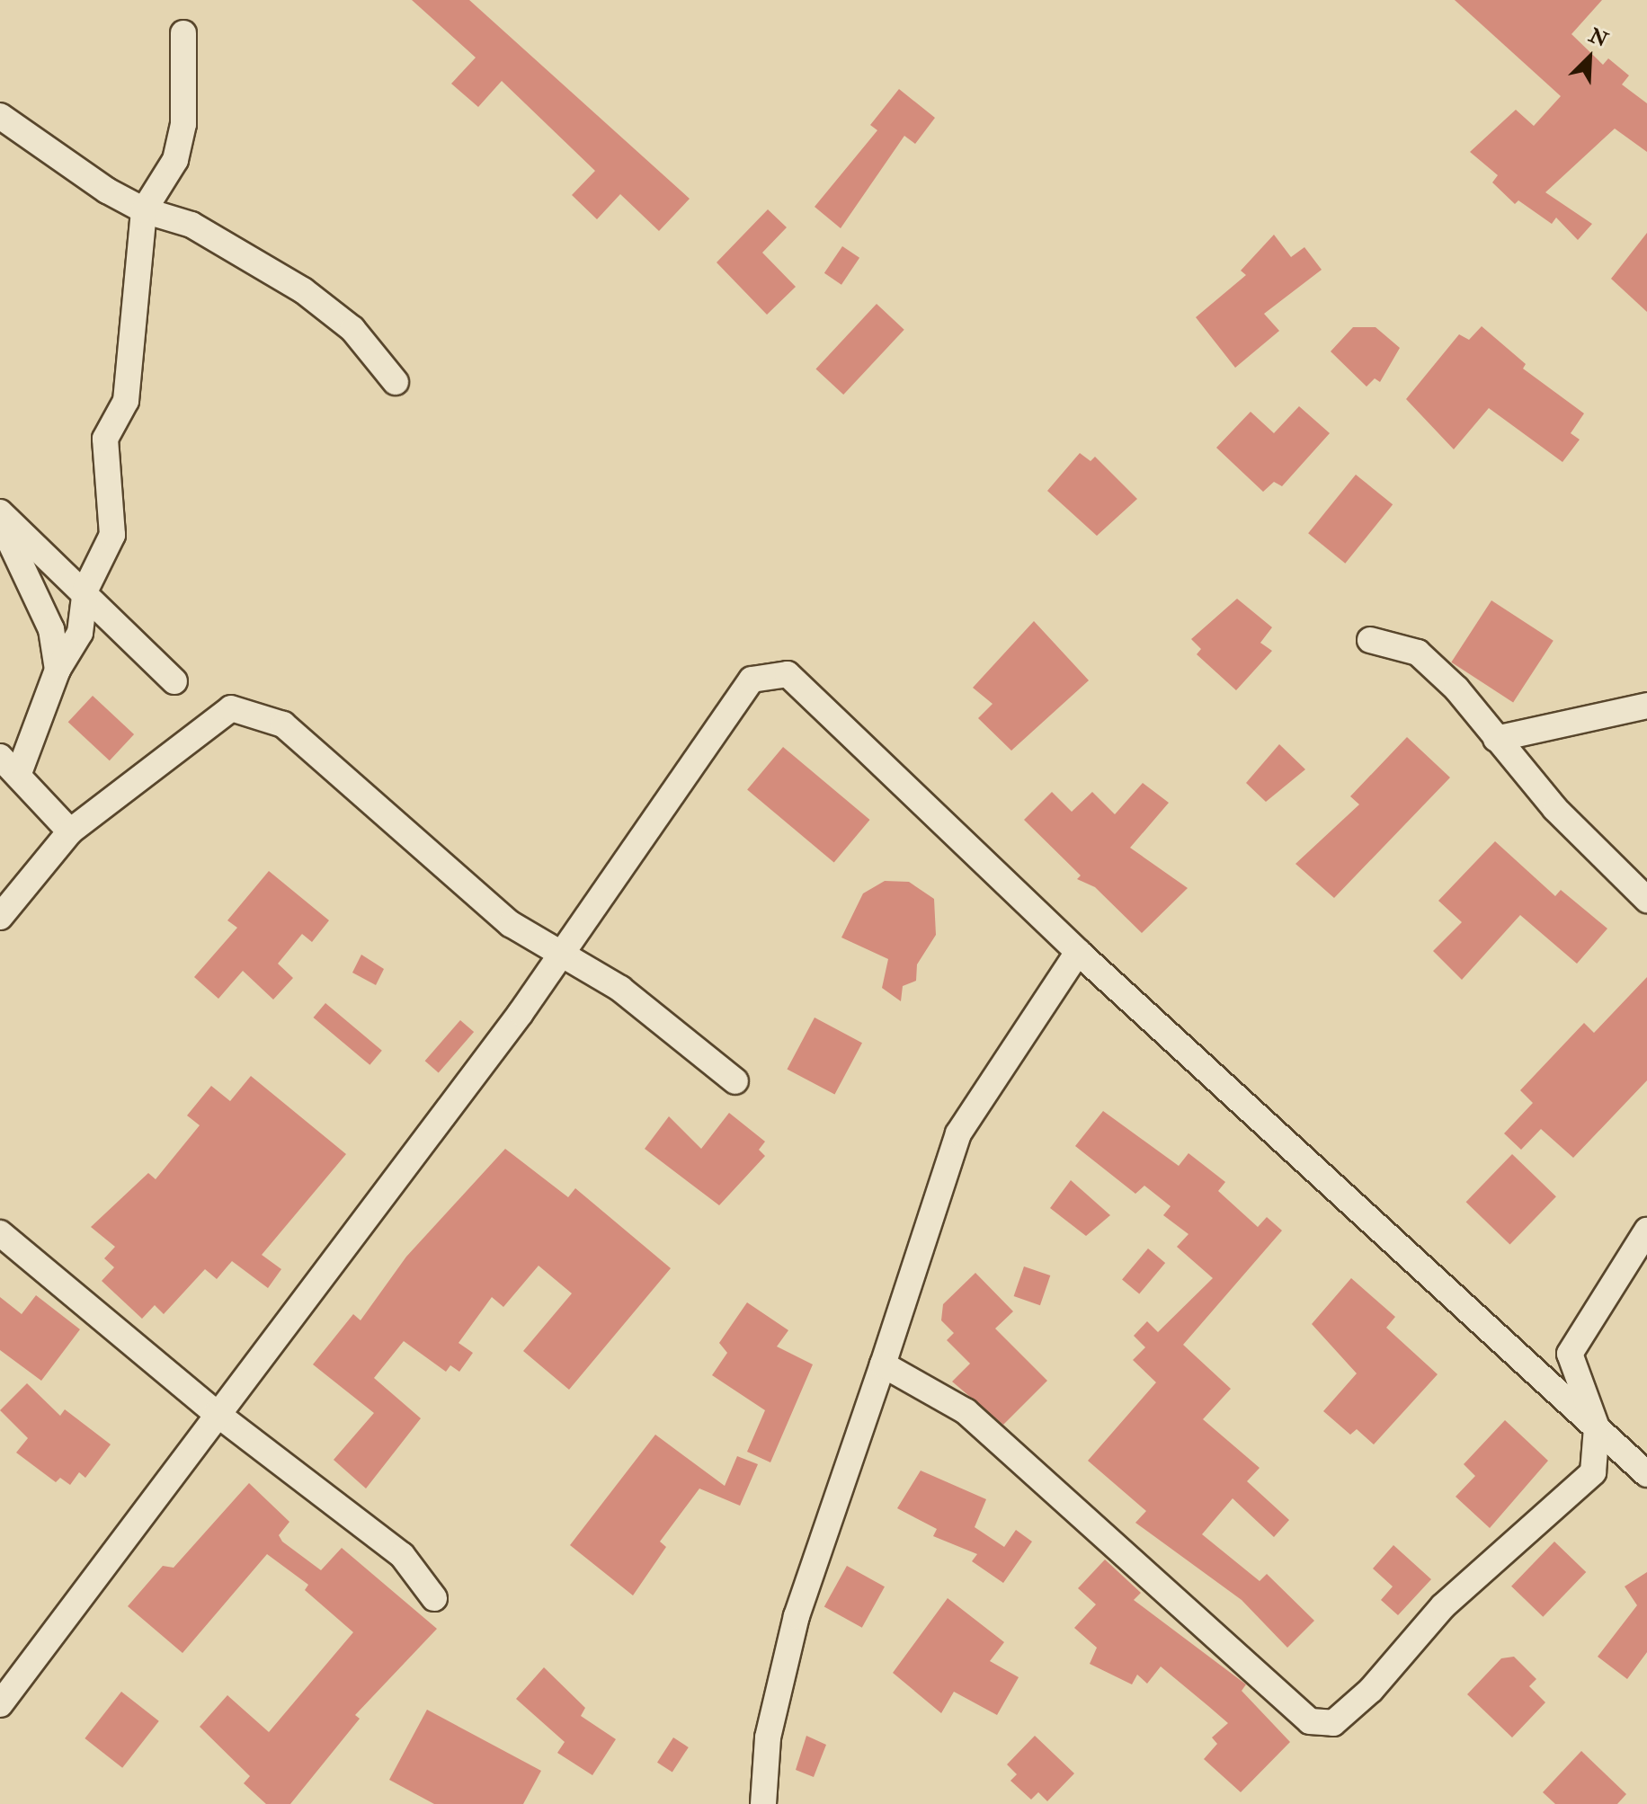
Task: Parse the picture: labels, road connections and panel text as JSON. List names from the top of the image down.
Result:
{
  "north": "top right"
}
